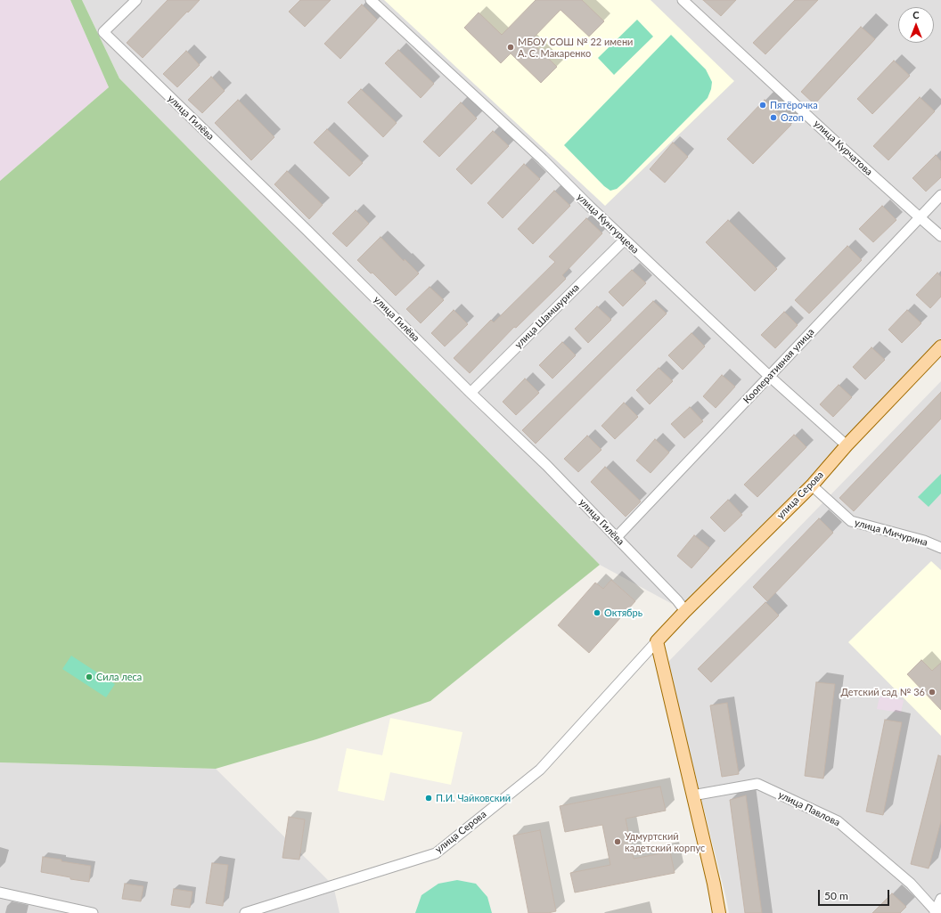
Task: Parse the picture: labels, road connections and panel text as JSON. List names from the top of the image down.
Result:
{
  "streets": {
    "main road": ["улица Серова"],
    "street": [
      "улица Гилёва",
      "улица Курчатова",
      "улица Кунгурцева",
      "улица Шамшурина",
      "Кооперативная улица",
      "улица Мичурина",
      "улица Павлова"
    ]
  },
  "crossings": [
    ["улица Гилёва", "улица Шамшурина"],
    ["улица Гилёва", "Кооперативная улица"],
    ["улица Гилёва", "улица Серова"],
    ["улица Курчатова", "Кооперативная улица"],
    ["улица Кунгурцева", "улица Шамшурина"],
    ["улица Кунгурцева", "Кооперативная улица"],
    ["улица Кунгурцева", "улица Серова"],
    ["улица Серова", "улица Мичурина"]
  ],
  "places": [
    "МБОУ СОШ № 22 имени А. С. Макаренко",
    "Пятёрочка",
    "Ozon",
    "Октябрь",
    "Сила леса",
    "Детский сад № 36",
    "П.И. Чайковский",
    "Удмуртский кадетский корпус"
  ],
  "scale_bar": "50 m",
  "north": "top"
}
